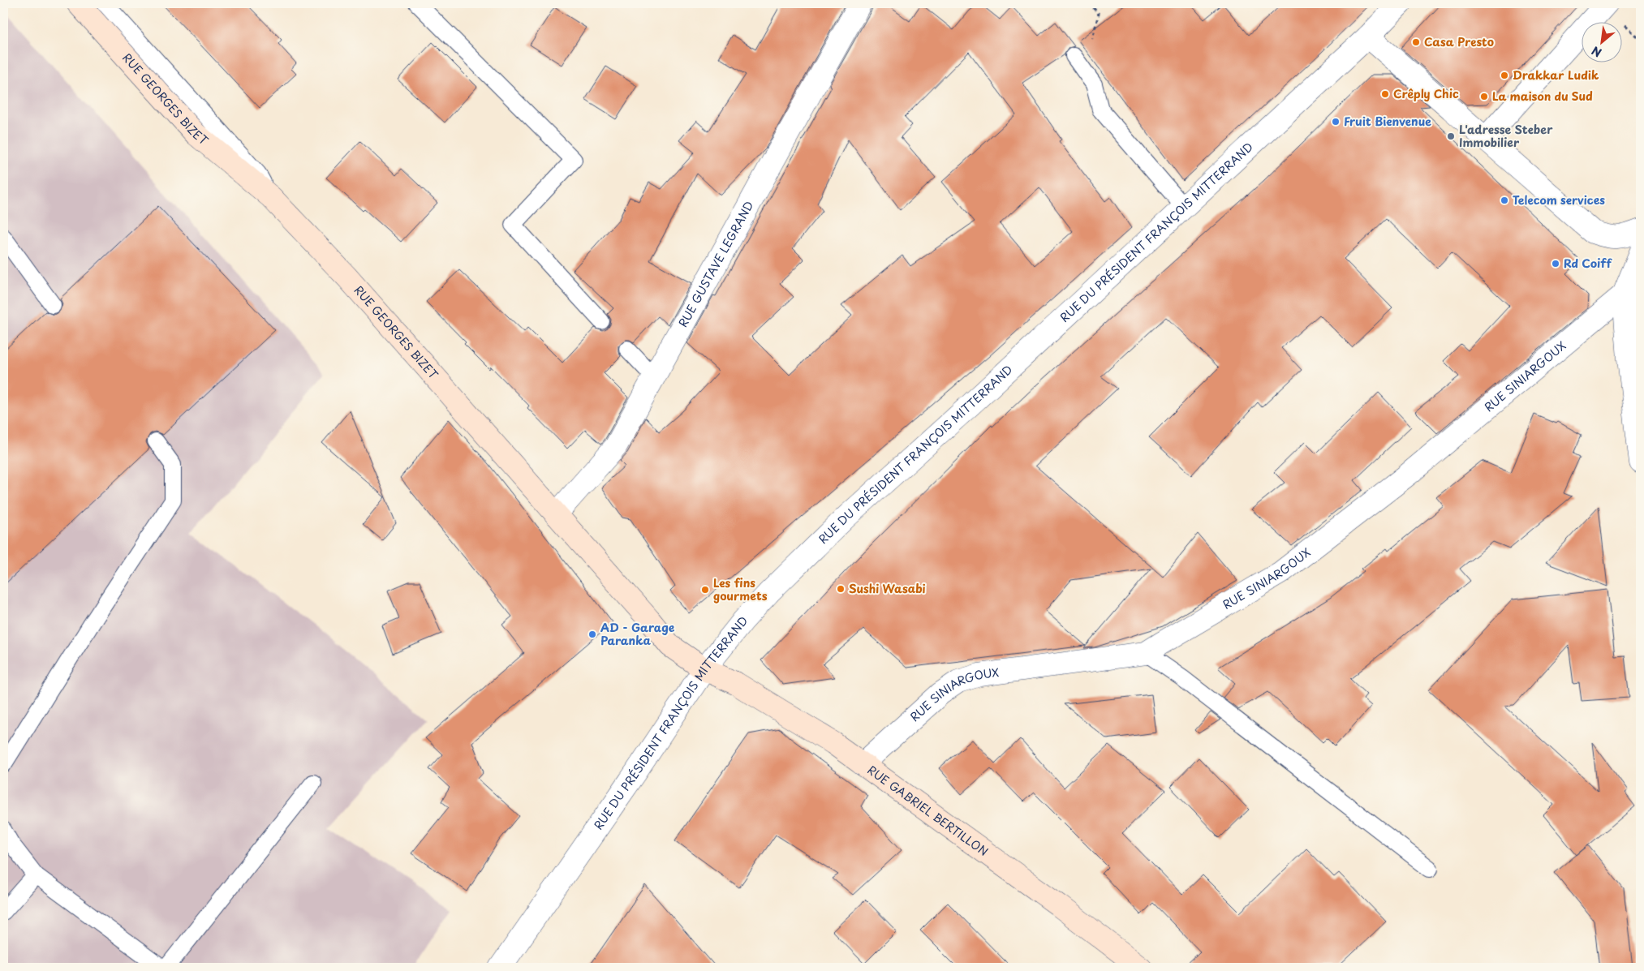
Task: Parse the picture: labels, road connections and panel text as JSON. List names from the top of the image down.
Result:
{
  "streets": {
    "main road": ["RUE GEORGES BIZET", "RUE GABRIEL BERTILLON"],
    "street": ["RUE DU PRÉSIDENT FRANÇOIS MITTERRAND", "RUE GUSTAVE LEGRAND", "RUE SINIARGOUX"]
  },
  "crossings": [
    ["RUE GEORGES BIZET", "RUE DU PRÉSIDENT FRANÇOIS MITTERRAND"],
    ["RUE GEORGES BIZET", "RUE GUSTAVE LEGRAND"],
    ["RUE GEORGES BIZET", "RUE GABRIEL BERTILLON"],
    ["RUE DU PRÉSIDENT FRANÇOIS MITTERRAND", "RUE GABRIEL BERTILLON"],
    ["RUE SINIARGOUX", "RUE GABRIEL BERTILLON"]
  ],
  "places": [
    "Casa Presto",
    "Drakkar Ludik",
    "Crêply Chic",
    "La maison du Sud",
    "Fruit Bienvenue",
    "L'adresse Steber Immobilier",
    "Telecom services",
    "Rd Coiff",
    "Sushi Wasabi",
    "Les fins gourmets",
    "AD - Garage Paranka"
  ],
  "north": "bottom left"
}
